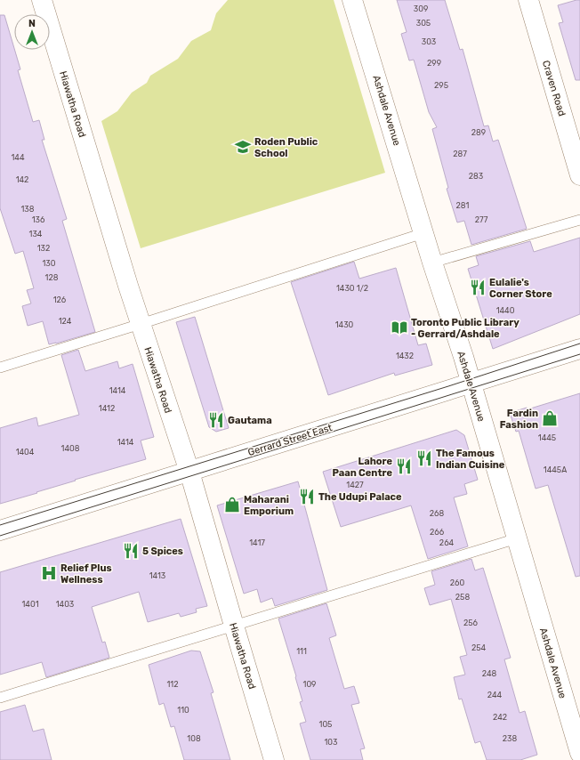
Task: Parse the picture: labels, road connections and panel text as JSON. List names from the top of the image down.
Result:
{
  "streets": {
    "street": [
      "Craven Road",
      "Hiawatha Road",
      "Ashdale Avenue",
      "Gerrard Street East"
    ]
  },
  "crossings": [
    ["Hiawatha Road", "Gerrard Street East"],
    ["Ashdale Avenue", "Gerrard Street East"]
  ],
  "places": {
    "school or university": ["Roden Public School"],
    "restaurant": [
      "Eulalie's Corner Store",
      "Gautama",
      "The Famous Indian Cuisine",
      "Lahore Paan Centre",
      "The Udupi Palace",
      "5 Spices"
    ],
    "library": ["Toronto Public Library - Gerrard/Ashdale"],
    "shop": ["Fardin Fashion", "Maharani Emporium"],
    "hospital": ["Relief Plus Wellness"]
  },
  "house_numbers": [
    "309",
    "305",
    "303",
    "299",
    "295",
    "289",
    "287",
    "144",
    "283",
    "142",
    "281",
    "138",
    "136",
    "277",
    "134",
    "132",
    "130",
    "128",
    "1430 1/2",
    "126",
    "1440",
    "124",
    "1430",
    "1432",
    "1414",
    "1412",
    "1445",
    "1414",
    "1408",
    "1404",
    "1445A",
    "1427",
    "268",
    "266",
    "1417",
    "264",
    "1413",
    "260",
    "258",
    "1401",
    "1403",
    "256",
    "254",
    "111",
    "248",
    "112",
    "109",
    "244",
    "110",
    "242",
    "105",
    "108",
    "238",
    "103"
  ],
  "north": "top"
}
